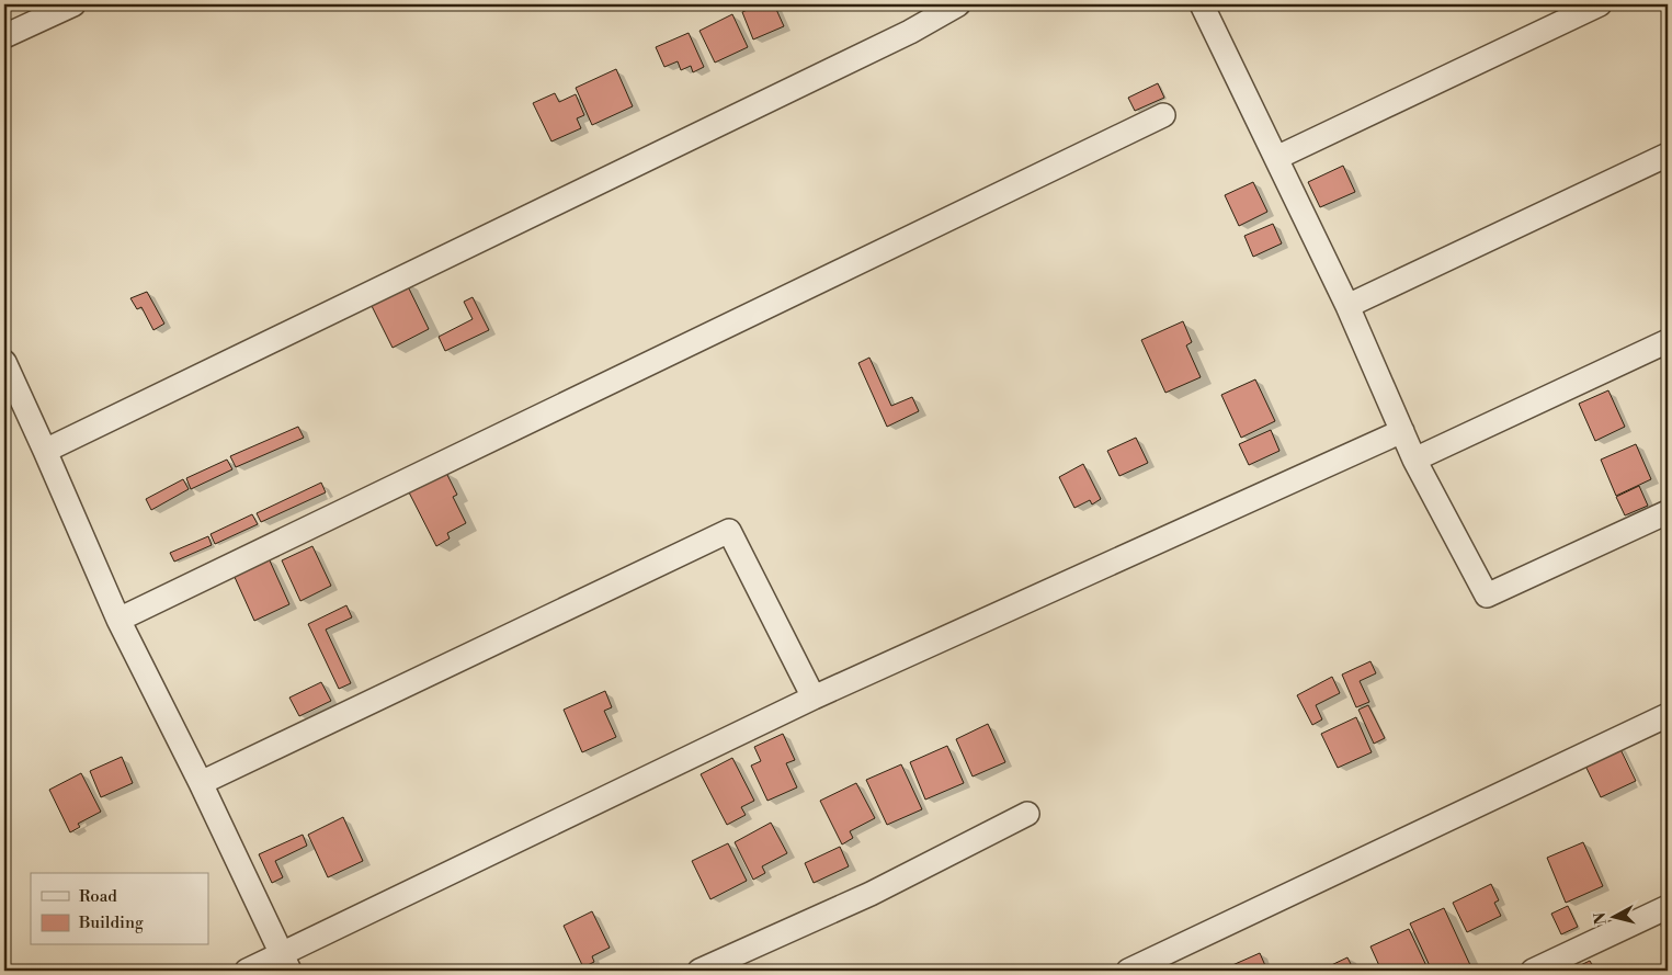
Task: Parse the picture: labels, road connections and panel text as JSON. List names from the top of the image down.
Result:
{
  "legend": ["Road", "Building"],
  "north": "left"
}
